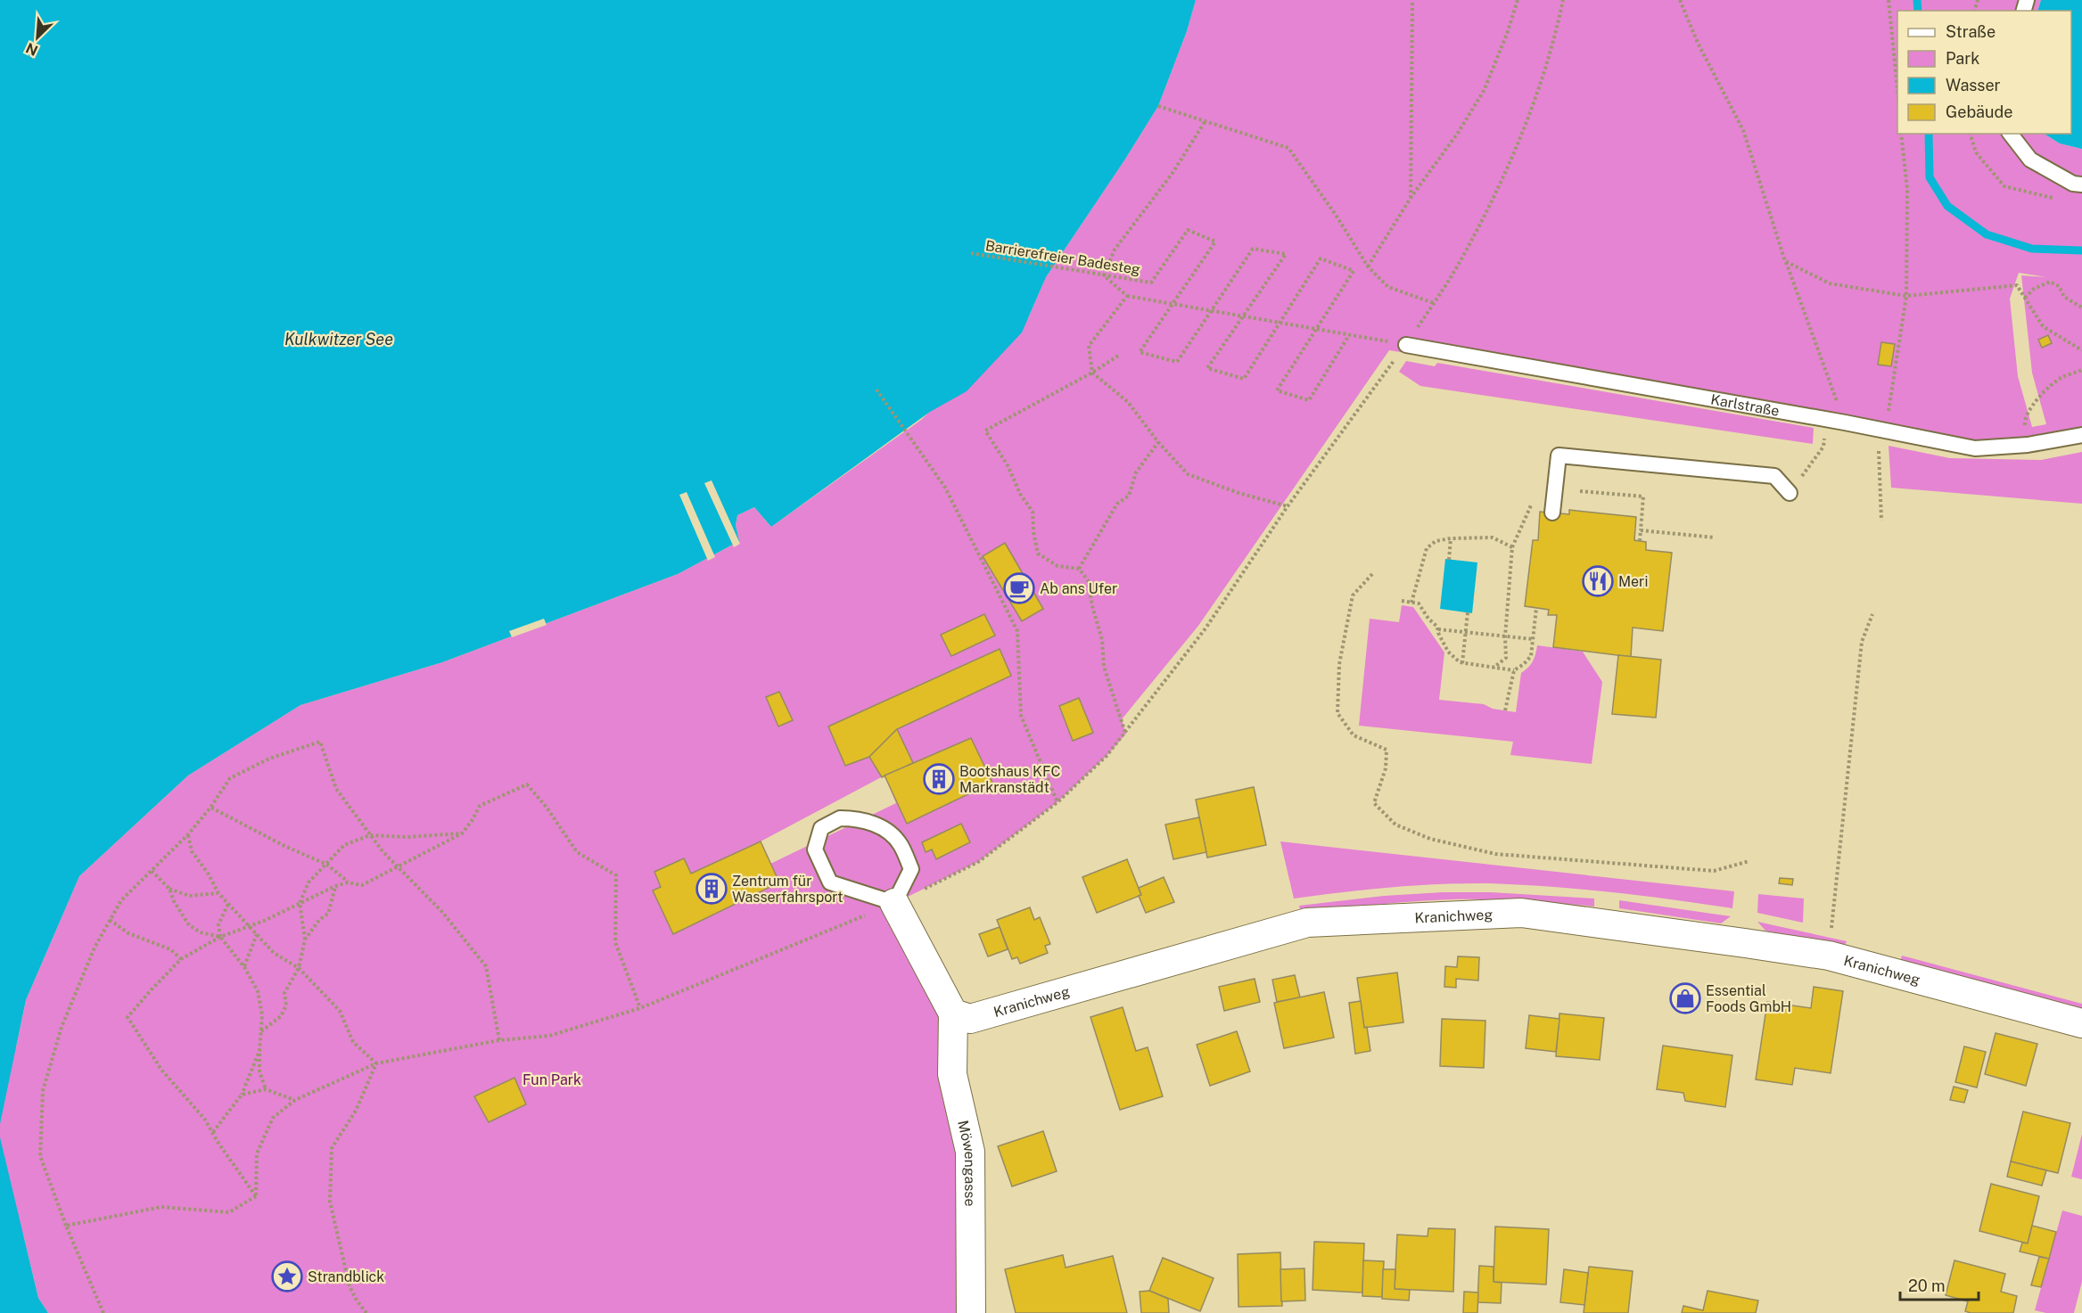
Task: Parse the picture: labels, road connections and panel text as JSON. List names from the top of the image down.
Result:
{
  "streets": {
    "street": ["Kranichweg", "Möwengasse"],
    "lane": ["Karlstraße"],
    "path": ["Barrierefreier Badesteg"]
  },
  "crossings": [
    ["Kranichweg", "Möwengasse"]
  ],
  "water": ["Kulkwitzer See"],
  "parks": ["Fun Park"],
  "places": {
    "restaurant": ["Meri"],
    "cafe": ["Ab ans Ufer"],
    "building": ["Bootshaus KFC Markranstädt", "Zentrum für Wasserfahrsport"],
    "shop": ["Essential Foods GmbH"],
    "place": ["Strandblick"]
  },
  "legend": [
    "Straße",
    "Park",
    "Wasser",
    "Gebäude"
  ],
  "scale_bar": "20 m",
  "north": "bottom left"
}
